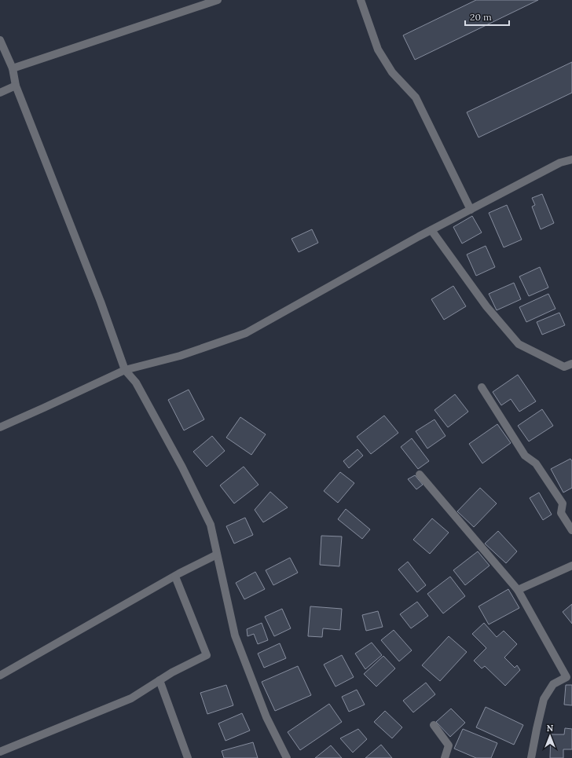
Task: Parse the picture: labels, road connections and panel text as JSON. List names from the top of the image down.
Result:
{
  "scale_bar": "20 m",
  "north": "top"
}
